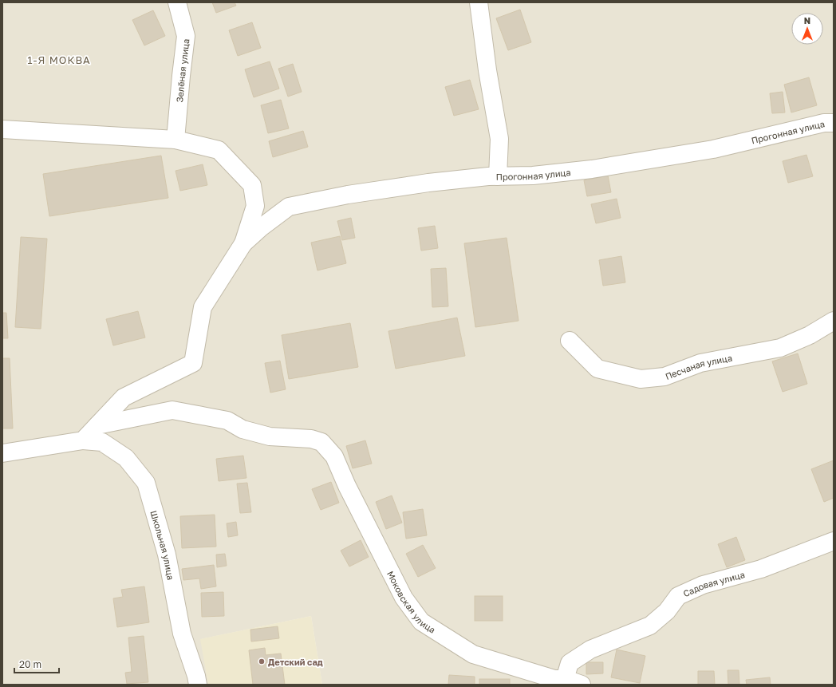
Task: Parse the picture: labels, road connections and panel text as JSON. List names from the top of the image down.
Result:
{
  "streets": {
    "street": [
      "Зелёная улица",
      "Прогонная улица",
      "Песчаная улица",
      "Школьная улица",
      "Садовая улица",
      "Моковская улица"
    ]
  },
  "crossings": [
    ["Садовая улица", "Моковская улица"]
  ],
  "districts": ["1-Я МОКВА"],
  "places": ["Детский сад"],
  "scale_bar": "20 m",
  "north": "top"
}
